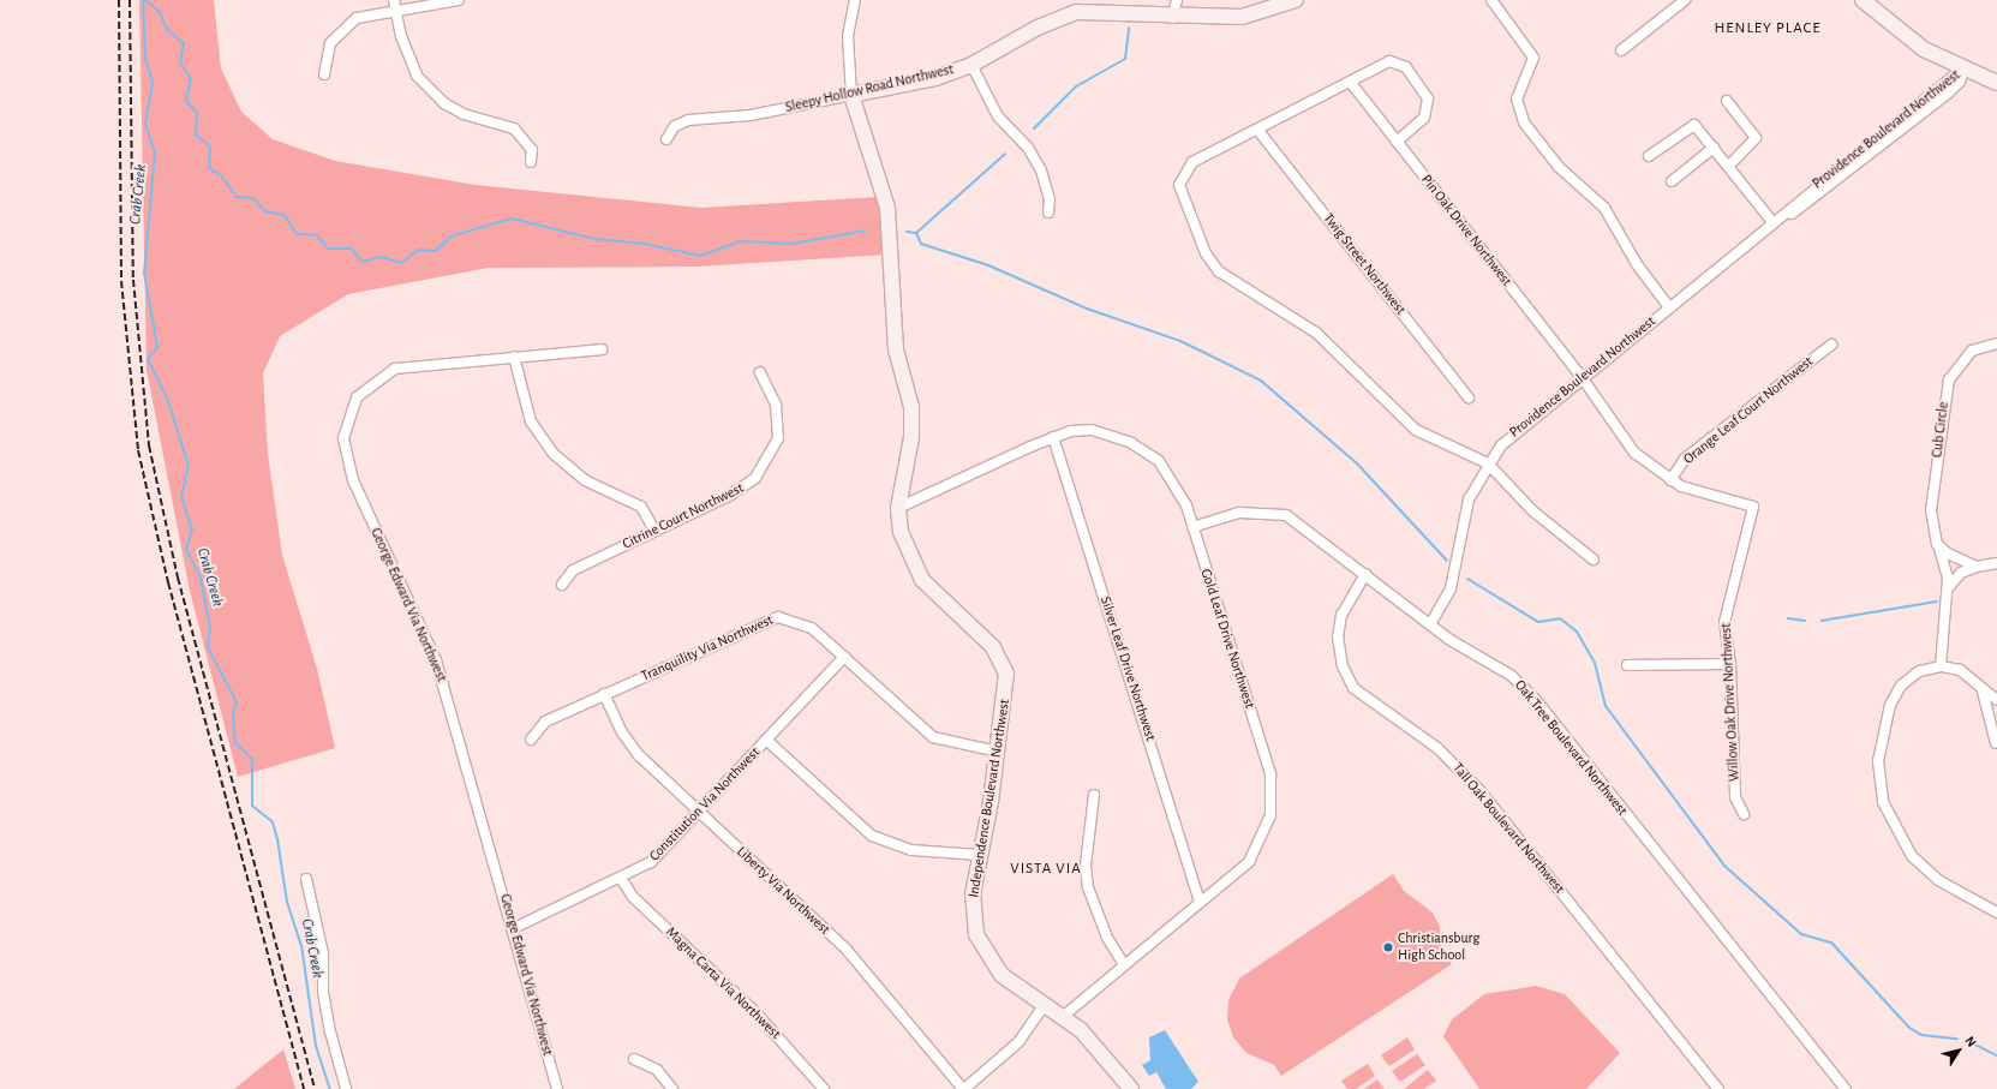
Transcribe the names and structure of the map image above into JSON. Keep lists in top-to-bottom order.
{
  "streets": {
    "street": [
      "Sleepy Hollow Road Northwest",
      "Providence Boulevard Northwest",
      "Pin Oak Drive Northwest",
      "Twig Street Northwest",
      "Orange Leaf Court Northwest",
      "Cub Circle",
      "Citrine Court Northwest",
      "George Edward Via Northwest",
      "Gold Leaf Drive Northwest",
      "Tranquility Via Northwest",
      "Silver Leaf Drive Northwest",
      "Willow Oak Drive Northwest",
      "Oak Tree Boulevard Northwest",
      "Independence Boulevard Northwest",
      "Constitution Via Northwest",
      "Tall Oak Boulevard Northwest",
      "Liberty Via Northwest",
      "Magna Carta Via Northwest"
    ]
  },
  "crossings": [
    ["Sleepy Hollow Road Northwest", "Independence Boulevard Northwest"],
    ["Providence Boulevard Northwest", "Pin Oak Drive Northwest"],
    ["Providence Boulevard Northwest", "Oak Tree Boulevard Northwest"],
    ["Pin Oak Drive Northwest", "Orange Leaf Court Northwest"],
    ["Pin Oak Drive Northwest", "Willow Oak Drive Northwest"],
    ["George Edward Via Northwest", "Constitution Via Northwest"],
    ["Gold Leaf Drive Northwest", "Silver Leaf Drive Northwest"],
    ["Gold Leaf Drive Northwest", "Oak Tree Boulevard Northwest"],
    ["Gold Leaf Drive Northwest", "Independence Boulevard Northwest"],
    ["Tranquility Via Northwest", "Independence Boulevard Northwest"],
    ["Tranquility Via Northwest", "Constitution Via Northwest"],
    ["Tranquility Via Northwest", "Liberty Via Northwest"],
    ["Oak Tree Boulevard Northwest", "Tall Oak Boulevard Northwest"],
    ["Constitution Via Northwest", "Liberty Via Northwest"],
    ["Constitution Via Northwest", "Magna Carta Via Northwest"]
  ],
  "districts": ["HENLEY PLACE", "VISTA VIA"],
  "water": ["Crab Creek"],
  "places": ["Christiansburg High School"],
  "north": "top right"
}
